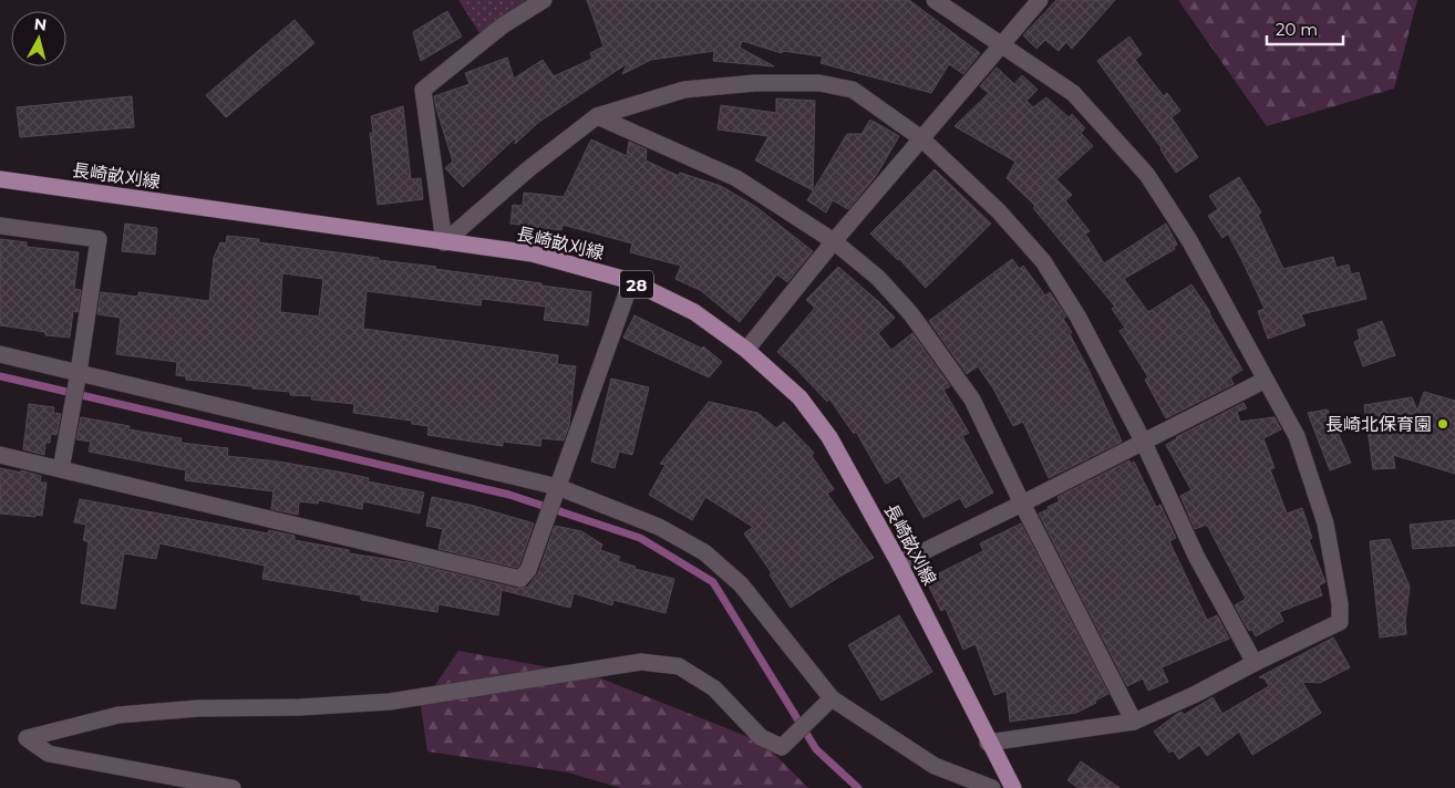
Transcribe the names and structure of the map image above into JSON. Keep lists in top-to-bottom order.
{
  "streets": {
    "main road": ["長崎畝刈線", "28"]
  },
  "places": ["長崎北保育園"],
  "scale_bar": "20 m",
  "north": "top"
}
